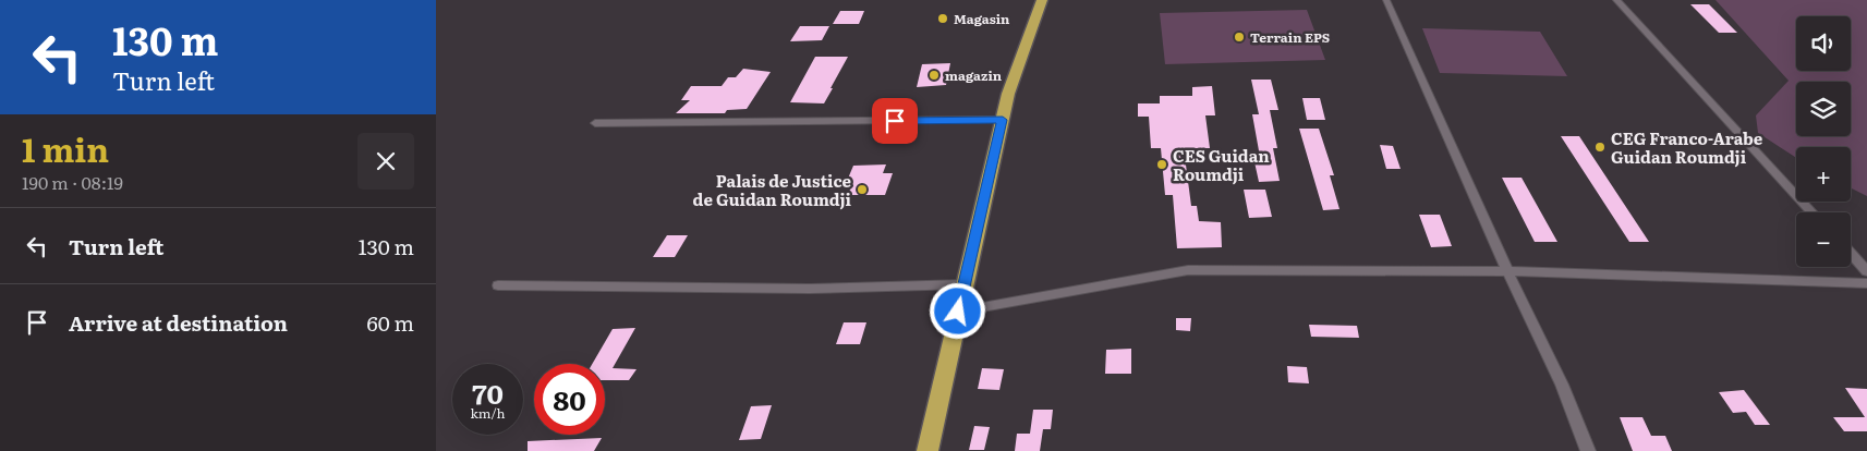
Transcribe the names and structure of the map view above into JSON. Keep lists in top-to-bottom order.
{
  "places": [
    "Magasin",
    "Terrain EPS",
    "magazin",
    "CEG Franco-Arabe Guidan Roumdji",
    "CES Guidan Roumdji",
    "Palais de Justice de Guidan Roumdji"
  ],
  "page": {
    "turn": ["130 m", "Turn left"],
    "map_buttons": ["+", "−"],
    "heading": ["1 min", "190 m · 08:19"],
    "list": [
      {
        "name": "Turn left",
        "value": "130 m"
      },
      {
        "name": "Arrive at destination",
        "value": "60 m"
      }
    ],
    "speed": "70 km/h",
    "limit": "80"
  }
}
